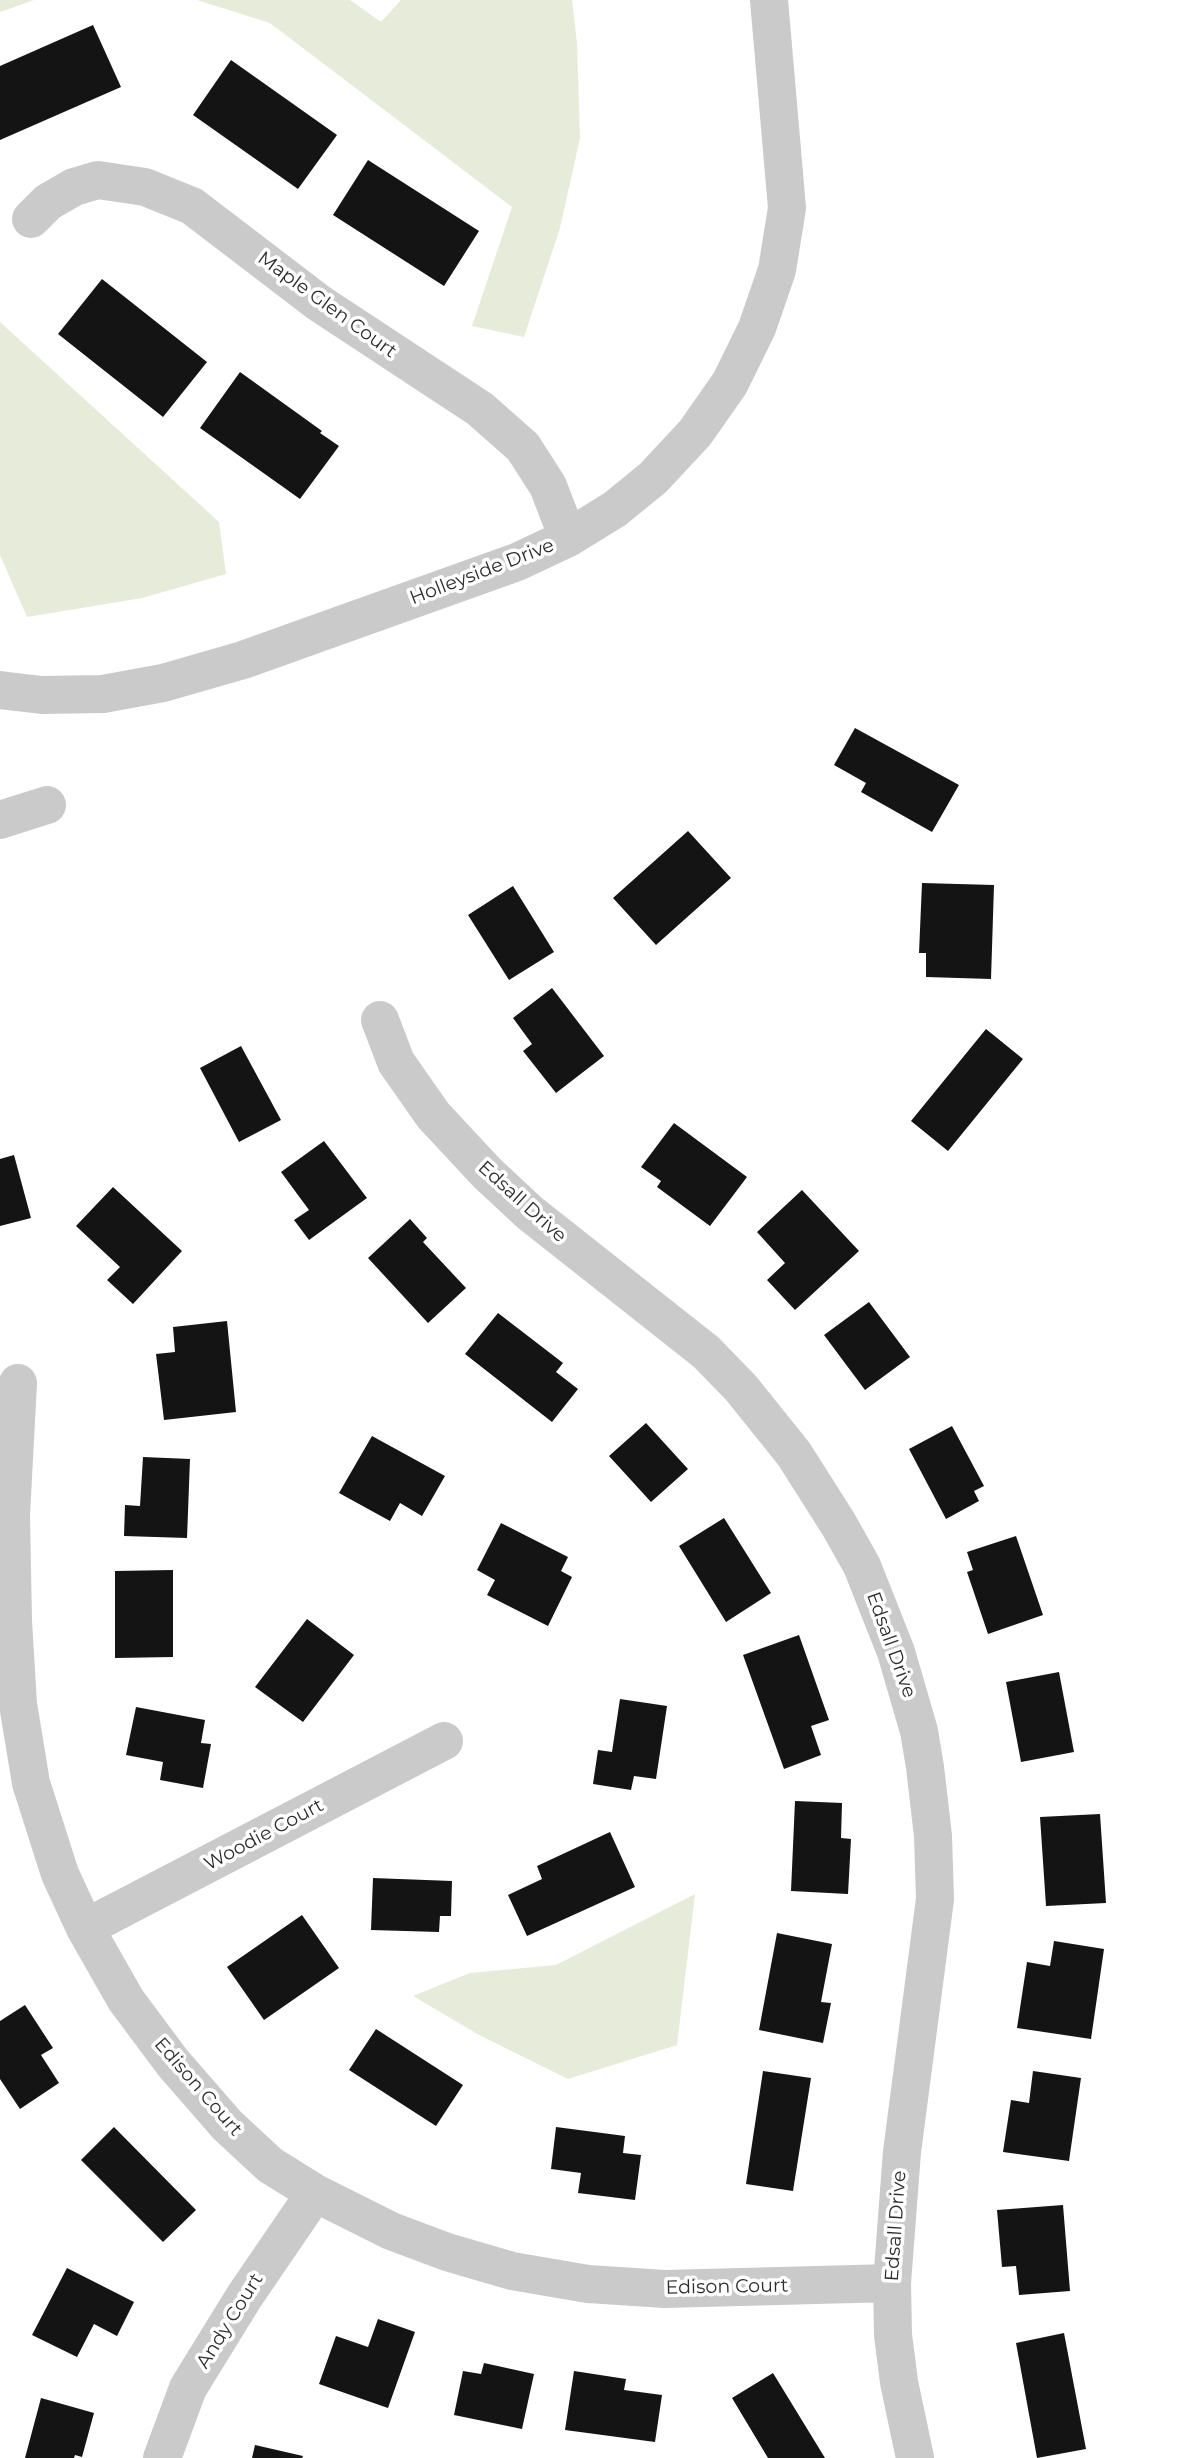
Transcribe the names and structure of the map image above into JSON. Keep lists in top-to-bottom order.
{
  "streets": {
    "street": [
      "Maple Glen Court",
      "Holleyside Drive",
      "Edsall Drive",
      "Woodie Court",
      "Edison Court",
      "Andy Court"
    ]
  },
  "crossings": [
    ["Maple Glen Court", "Holleyside Drive"],
    ["Edsall Drive", "Edison Court"],
    ["Woodie Court", "Edison Court"],
    ["Edison Court", "Andy Court"]
  ]
}
